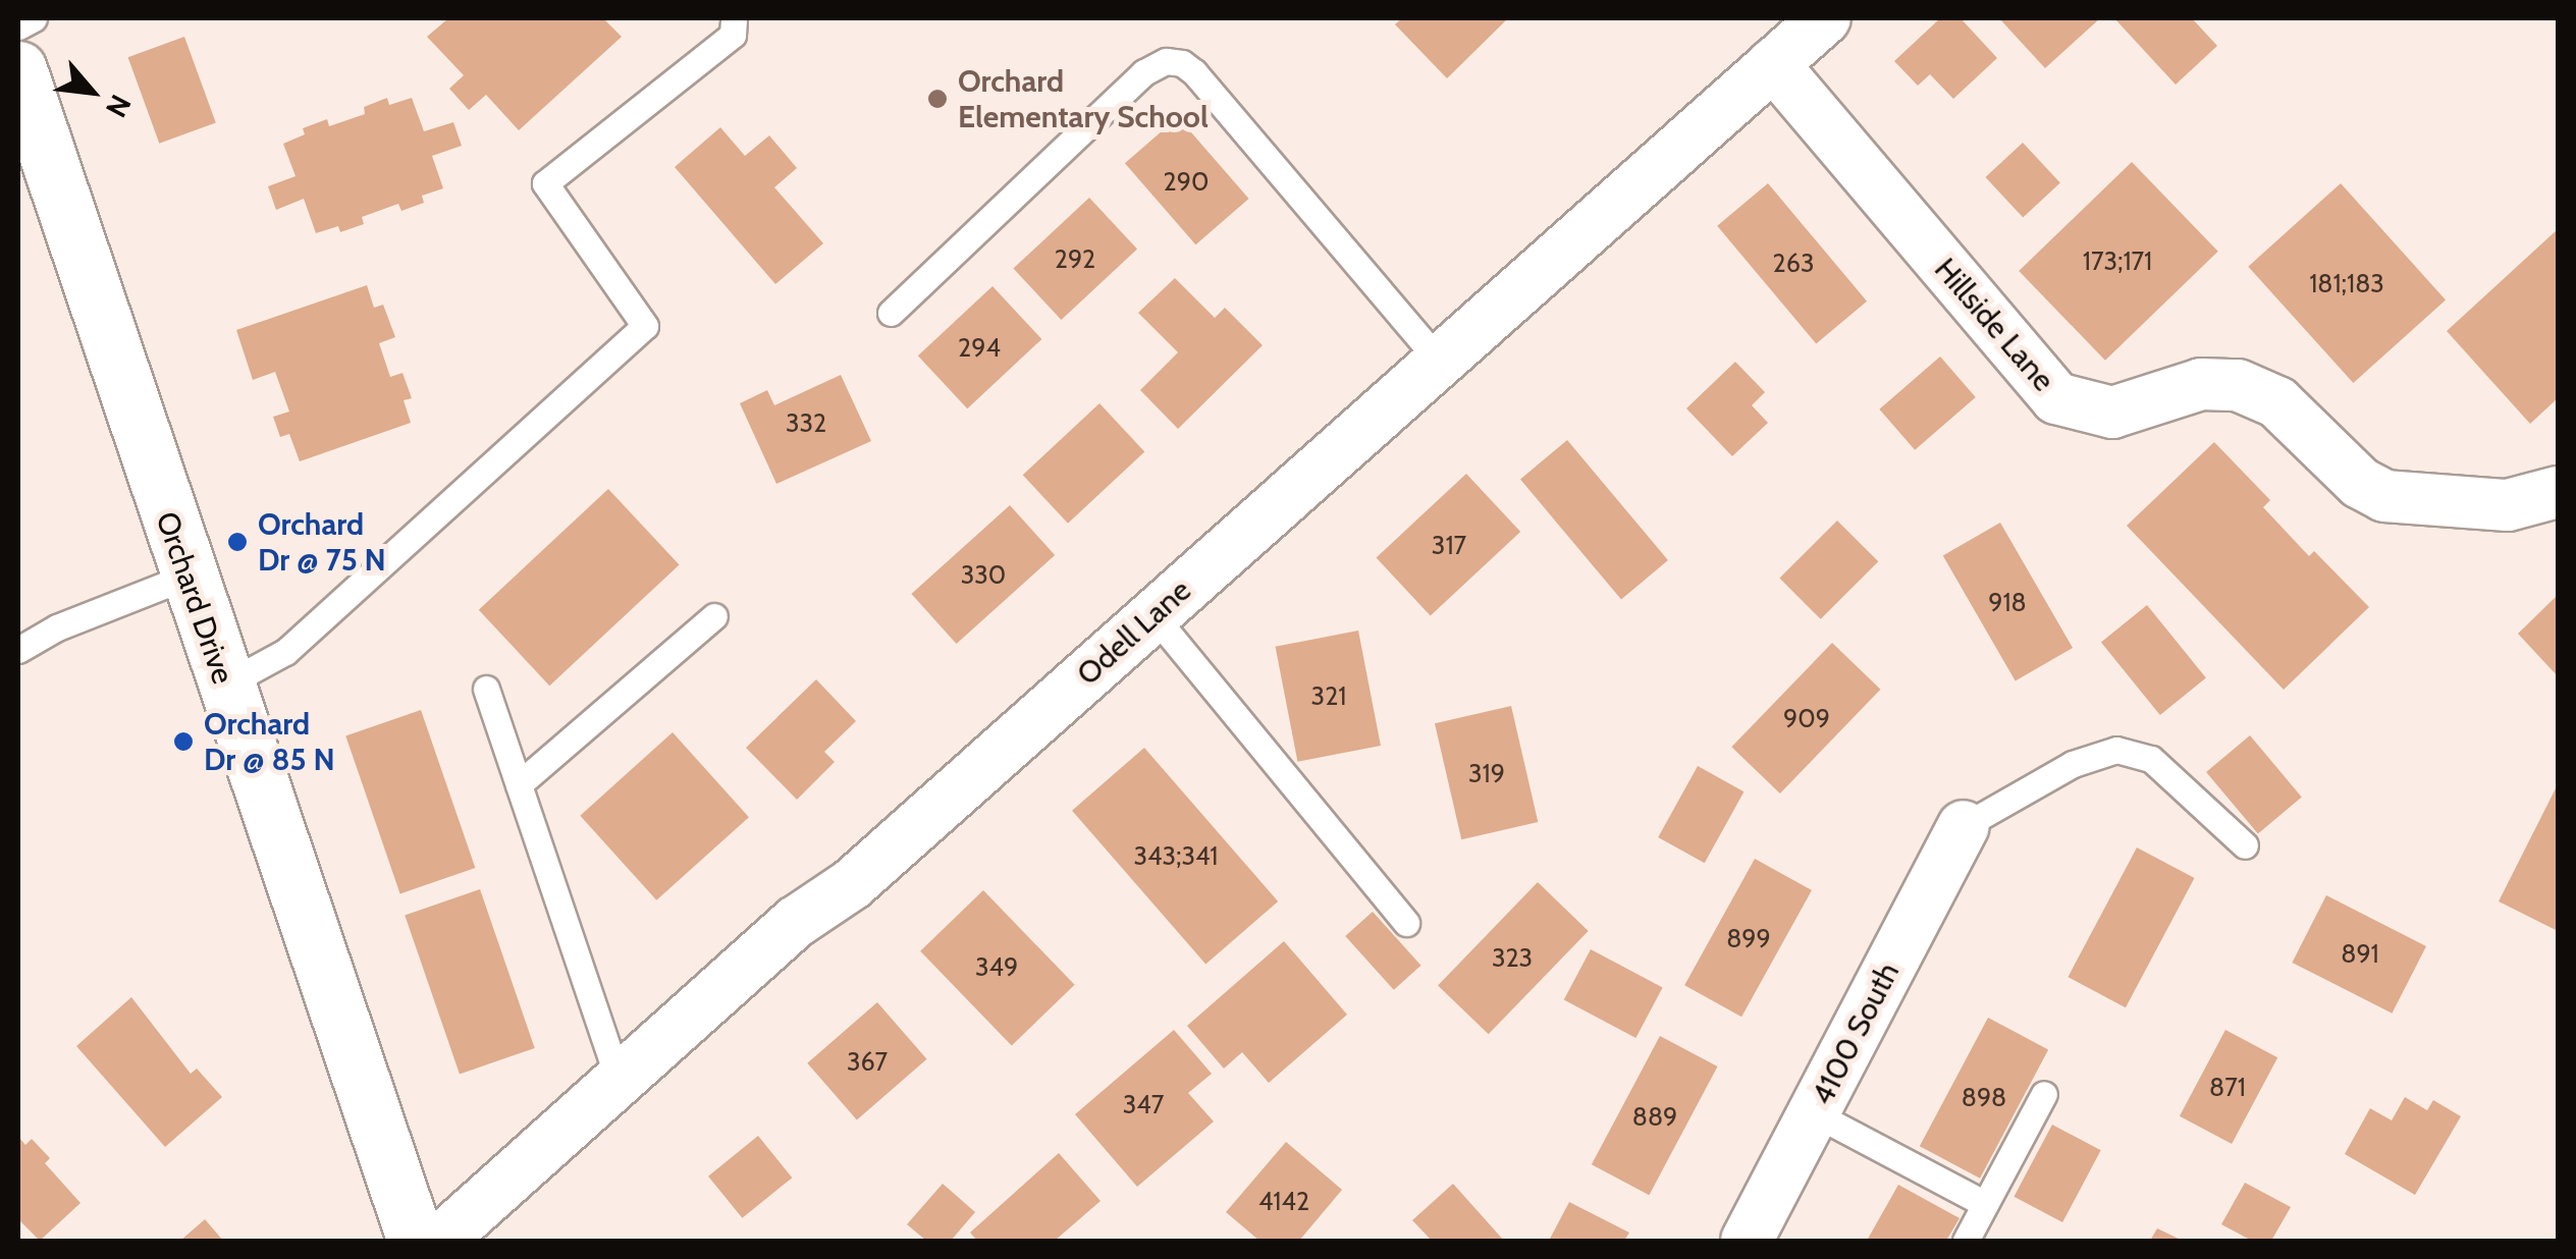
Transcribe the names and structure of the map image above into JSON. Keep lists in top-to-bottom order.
{
  "streets": {
    "main road": ["Orchard Drive"],
    "street": ["Hillside Lane", "Odell Lane", "4100 South"]
  },
  "crossings": [
    ["Hillside Lane", "Odell Lane"]
  ],
  "places": ["Orchard Elementary School", "Orchard Dr @ 75 N", "Orchard Dr @ 85 N"],
  "house_numbers": [
    "290",
    "292",
    "173;171",
    "263",
    "181;183",
    "294",
    "332",
    "317",
    "330",
    "918",
    "321",
    "909",
    "319",
    "343;341",
    "899",
    "891",
    "323",
    "349",
    "367",
    "871",
    "898",
    "347",
    "889",
    "4142"
  ],
  "north": "bottom right"
}
